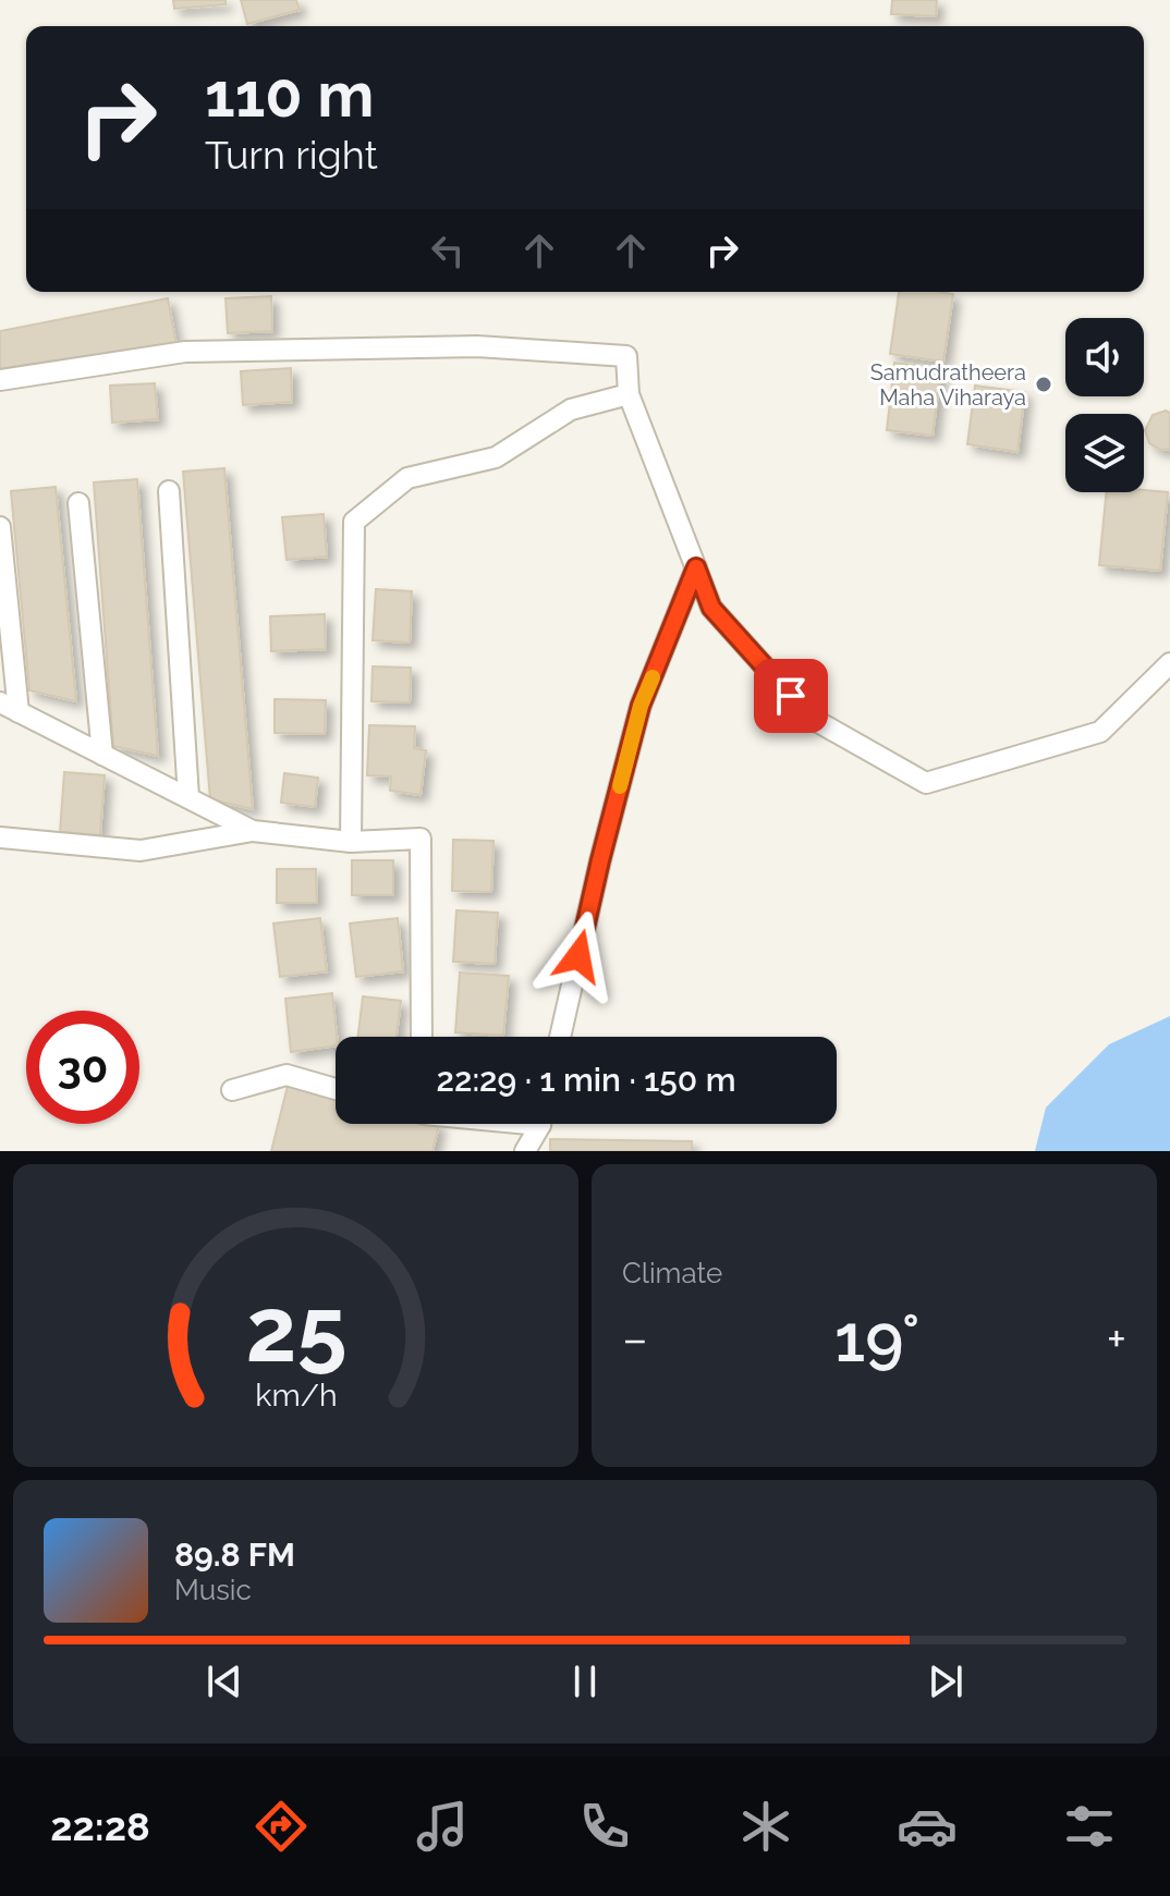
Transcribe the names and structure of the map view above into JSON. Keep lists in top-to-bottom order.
{
  "places": ["Samudratheera Maha Viharaya"],
  "page": {
    "turn": ["110 m", "Turn right"],
    "limit": "30",
    "trip": "22:29 · 1 min · 150 m",
    "tile": "Climate",
    "heat": ["−", "19°", "+"],
    "song": ["89.8 FM", "Music"],
    "tabs": "22:28",
    "gauge": ["25", "km/h"]
  }
}
